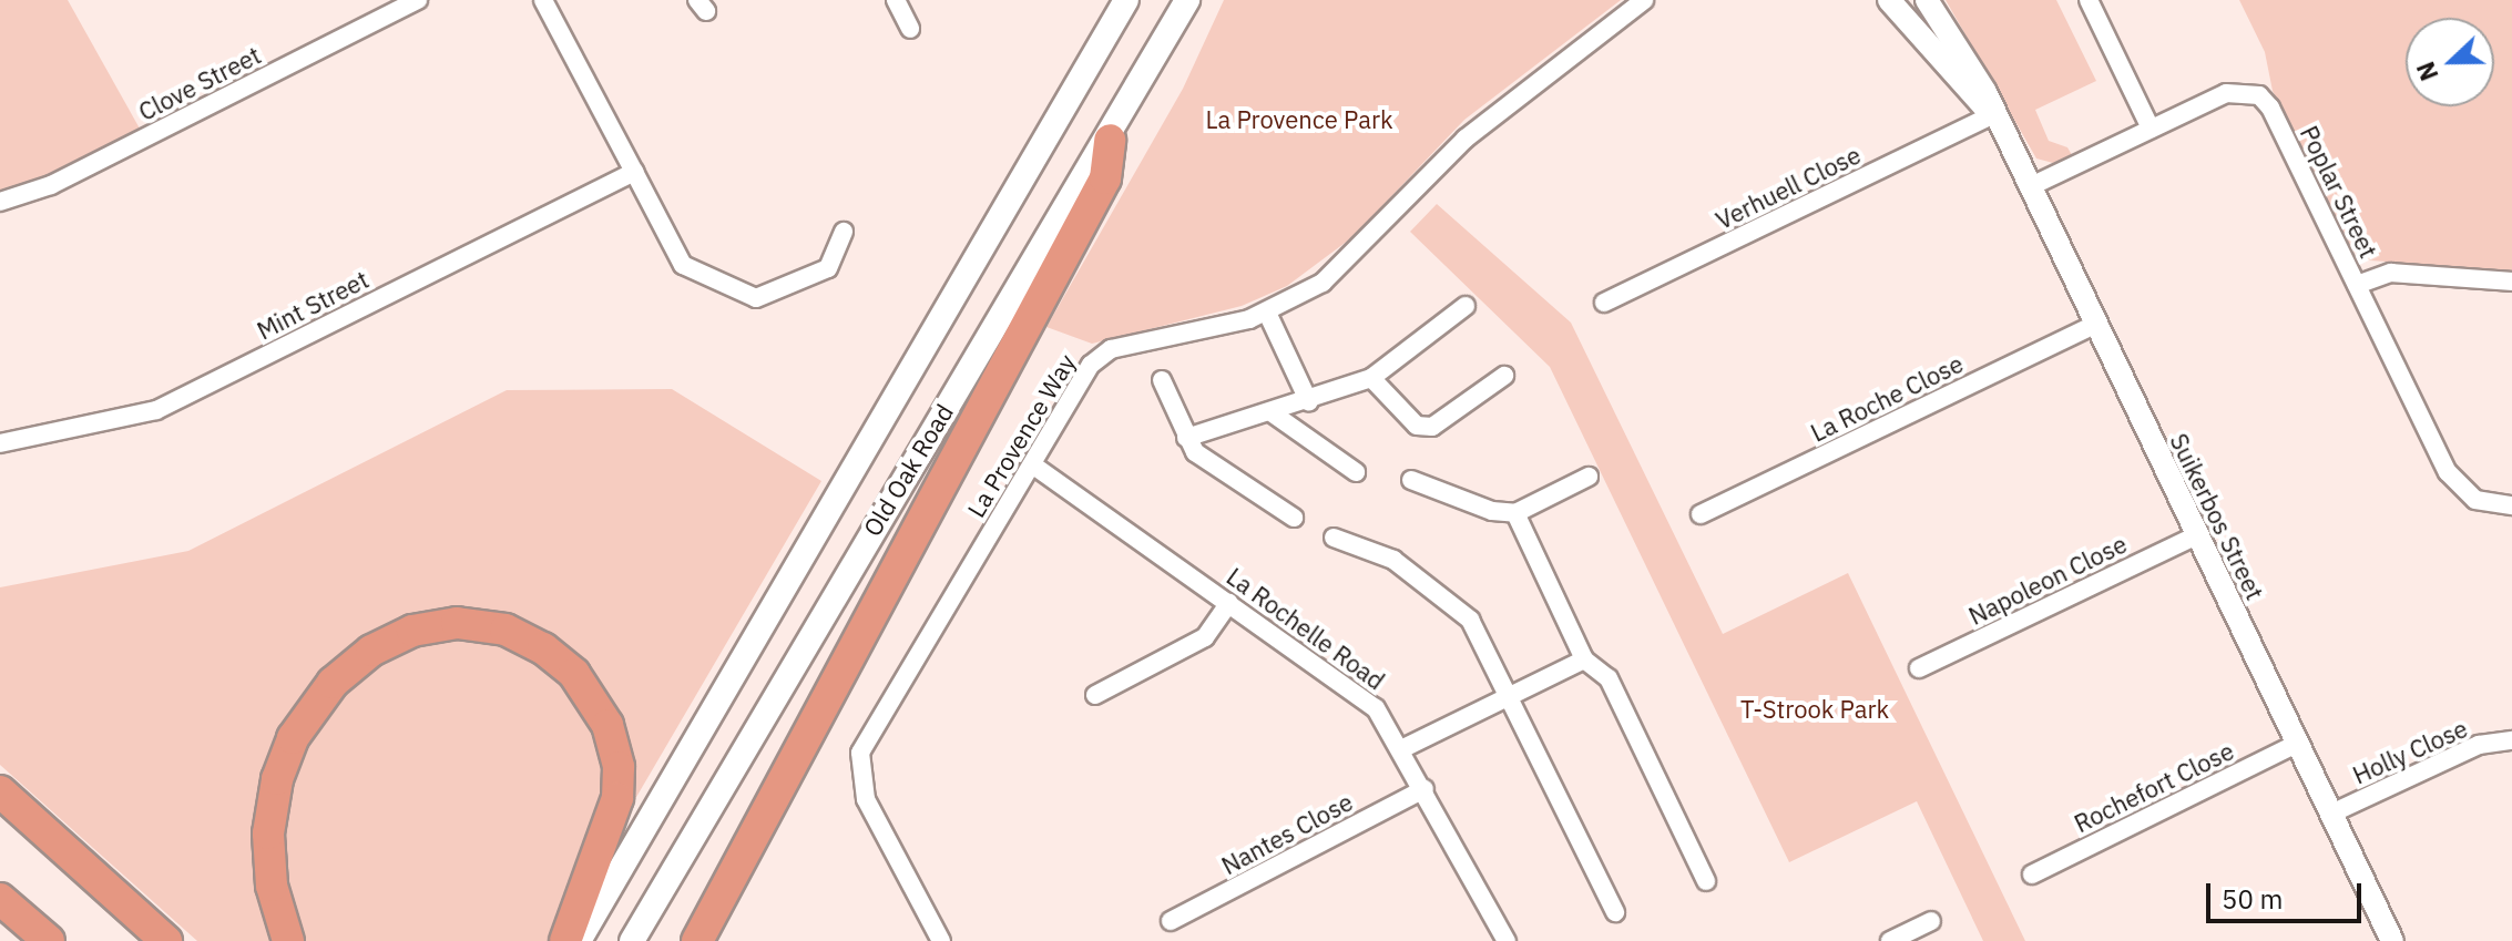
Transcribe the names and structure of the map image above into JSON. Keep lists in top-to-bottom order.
{
  "streets": {
    "main road": ["Old Oak Road"],
    "street": [
      "Clove Street",
      "Verhuell Close",
      "Poplar Street",
      "Mint Street",
      "La Roche Close",
      "La Provence Way",
      "Suikerbos Street",
      "Napoleon Close",
      "La Rochelle Road",
      "Holly Close",
      "Rochefort Close",
      "Nantes Close"
    ]
  },
  "crossings": [
    ["Verhuell Close", "Suikerbos Street"],
    ["Poplar Street", "Suikerbos Street"],
    ["La Roche Close", "Suikerbos Street"],
    ["La Provence Way", "La Rochelle Road"],
    ["Suikerbos Street", "Napoleon Close"],
    ["Suikerbos Street", "Holly Close"],
    ["Suikerbos Street", "Rochefort Close"],
    ["La Rochelle Road", "Nantes Close"]
  ],
  "parks": ["La Provence Park", "T-Strook Park"],
  "scale_bar": "50 m",
  "north": "left"
}
